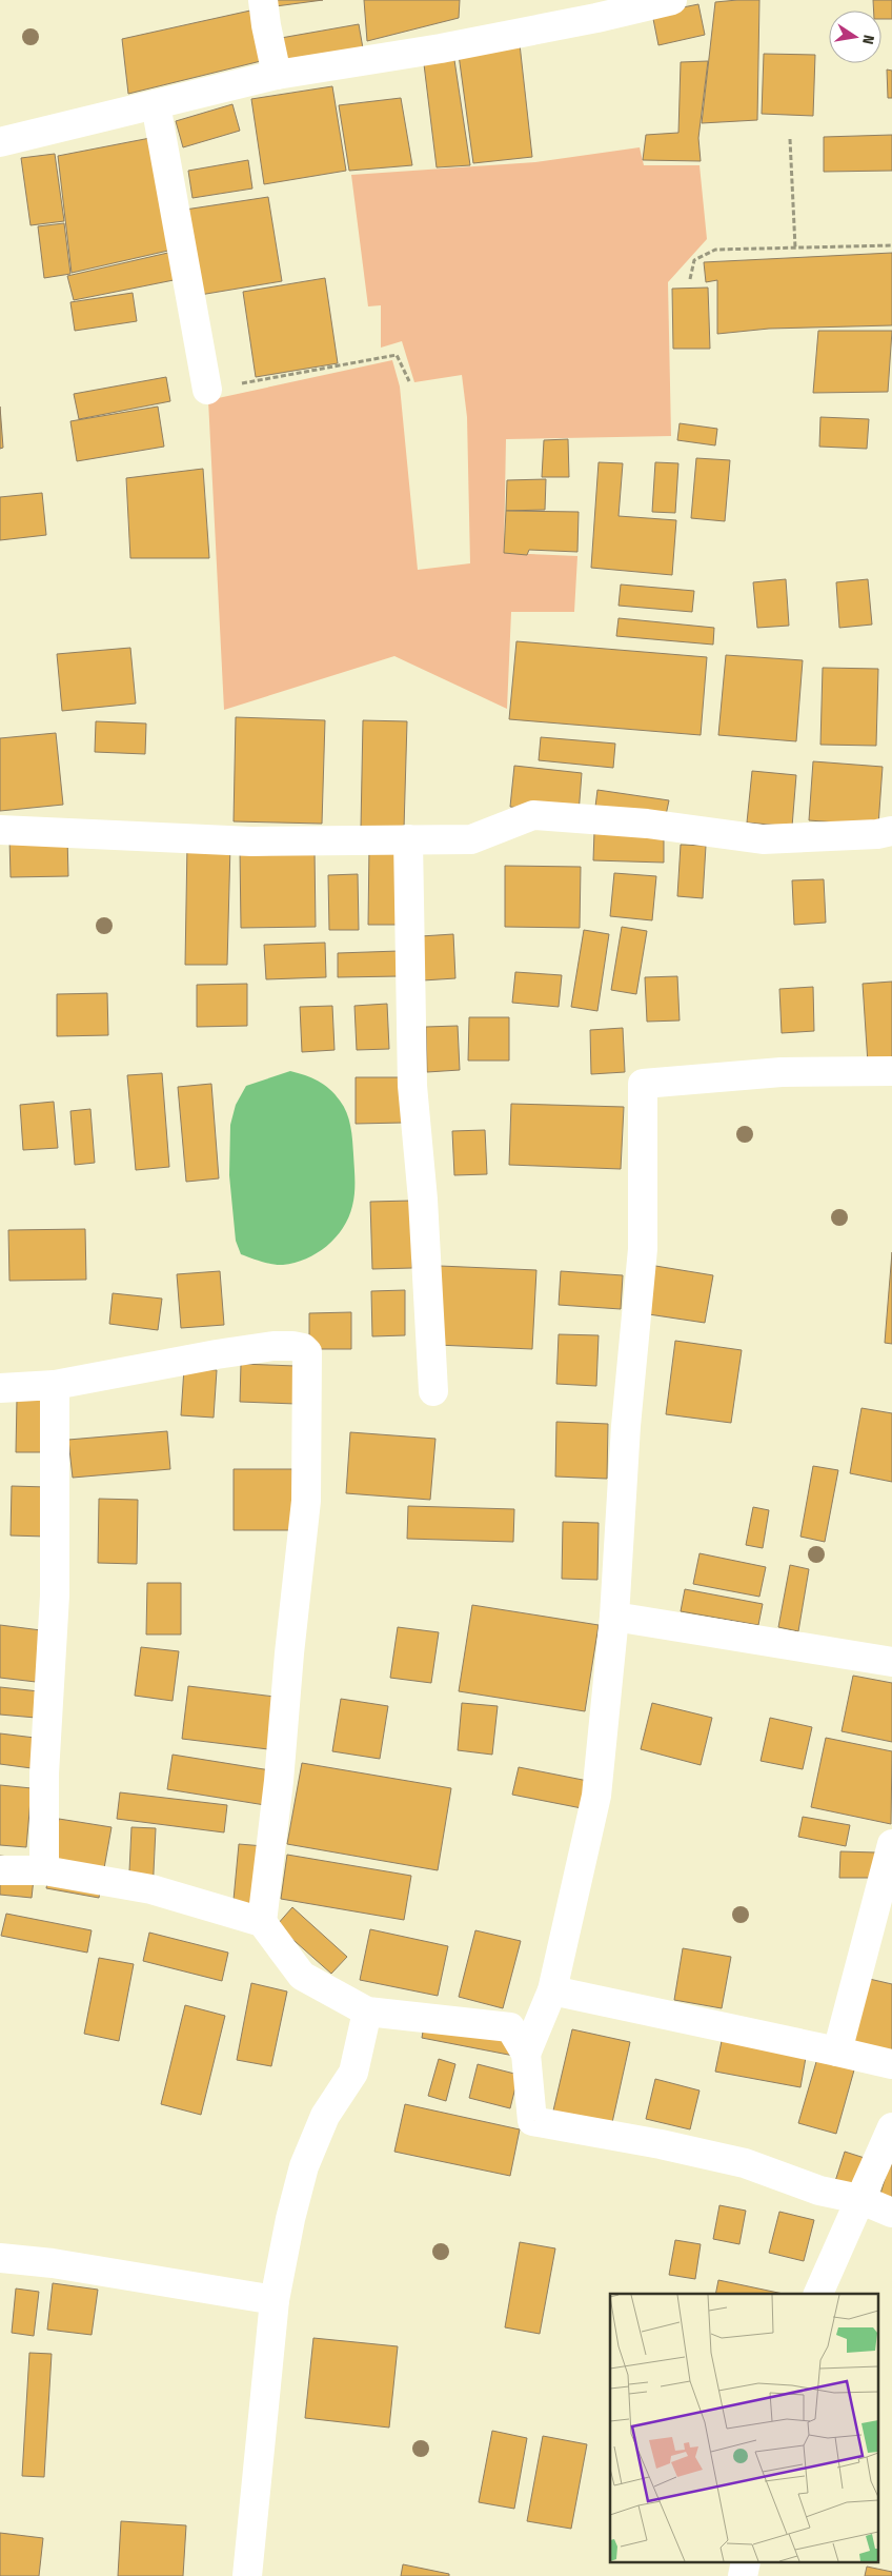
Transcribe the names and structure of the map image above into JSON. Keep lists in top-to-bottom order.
{
  "north": "right"
}
